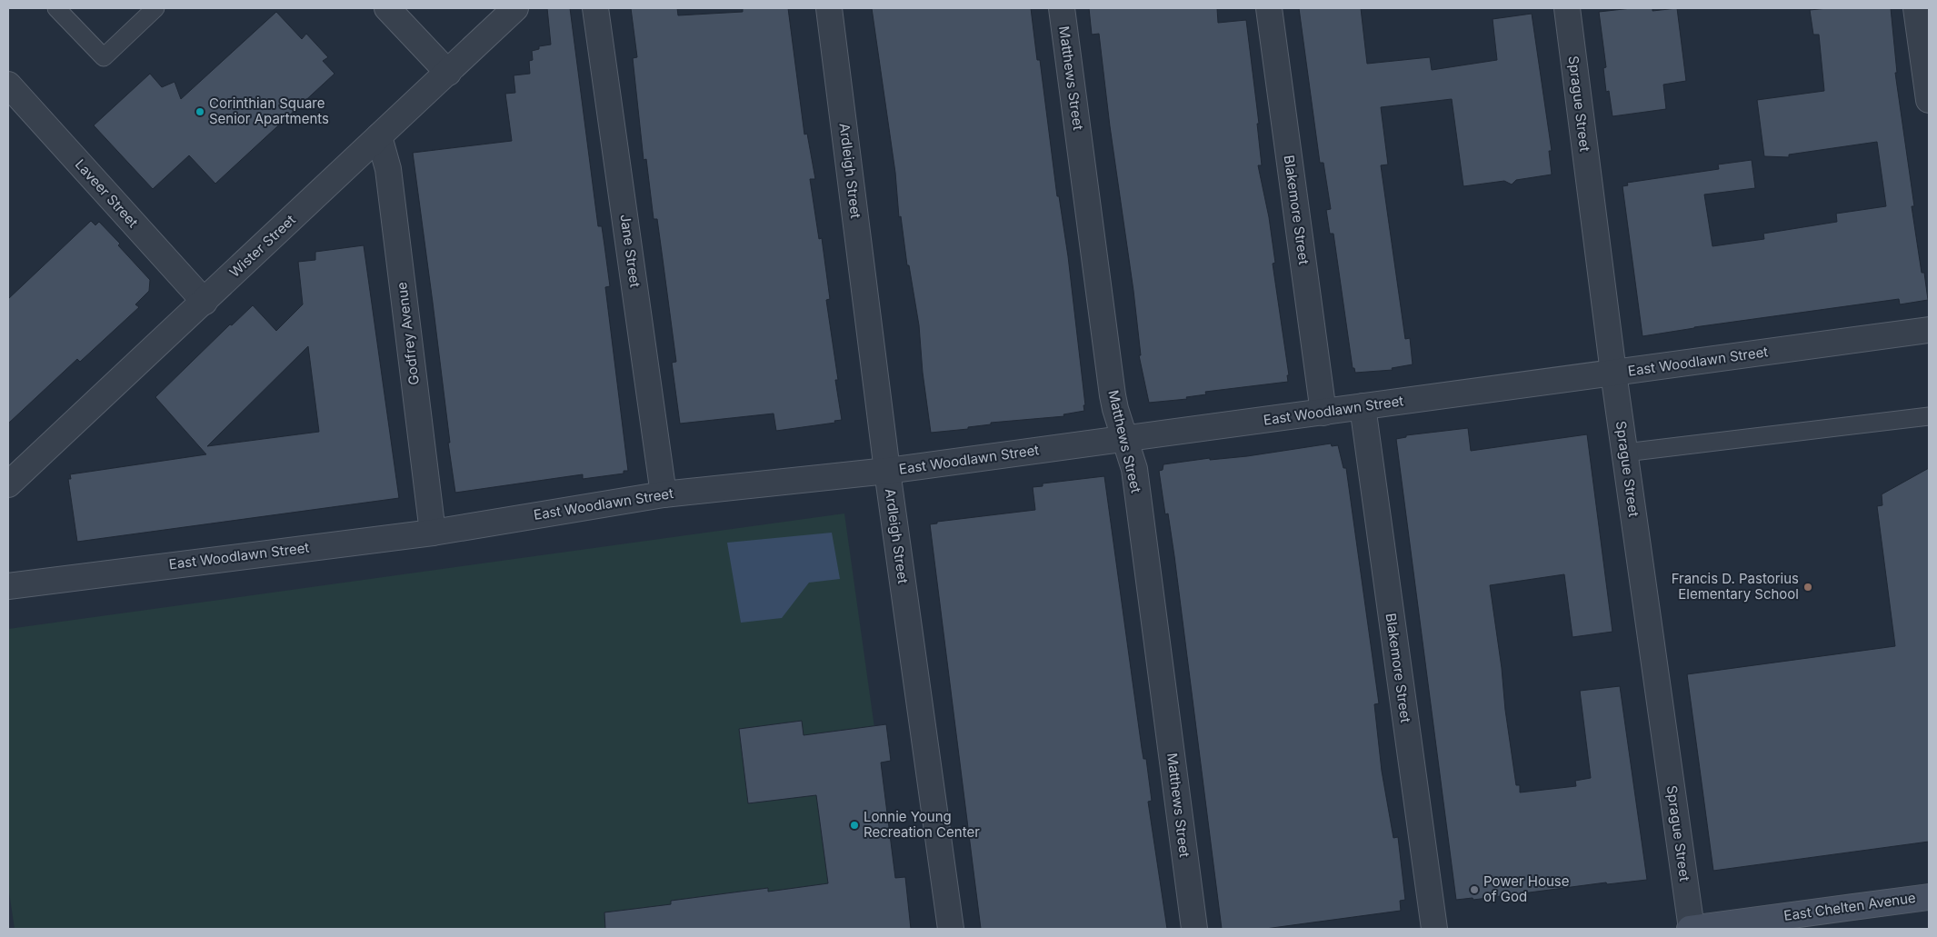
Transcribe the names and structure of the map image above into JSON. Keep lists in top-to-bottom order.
{
  "streets": {
    "street": [
      "Matthews Street",
      "Sprague Street",
      "Ardleigh Street",
      "Laveer Street",
      "Blakemore Street",
      "Wister Street",
      "Jane Street",
      "Godfrey Avenue",
      "East Woodlawn Street",
      "East Chelten Avenue"
    ]
  },
  "crossings": [
    ["Matthews Street", "East Woodlawn Street"],
    ["Sprague Street", "East Woodlawn Street"],
    ["Sprague Street", "East Chelten Avenue"],
    ["Ardleigh Street", "East Woodlawn Street"],
    ["Laveer Street", "Wister Street"],
    ["Blakemore Street", "East Woodlawn Street"],
    ["Wister Street", "Godfrey Avenue"],
    ["Jane Street", "East Woodlawn Street"],
    ["Godfrey Avenue", "East Woodlawn Street"]
  ],
  "places": [
    "Corinthian Square Senior Apartments",
    "Francis D. Pastorius Elementary School",
    "Lonnie Young Recreation Center",
    "Power House of God"
  ]
}
